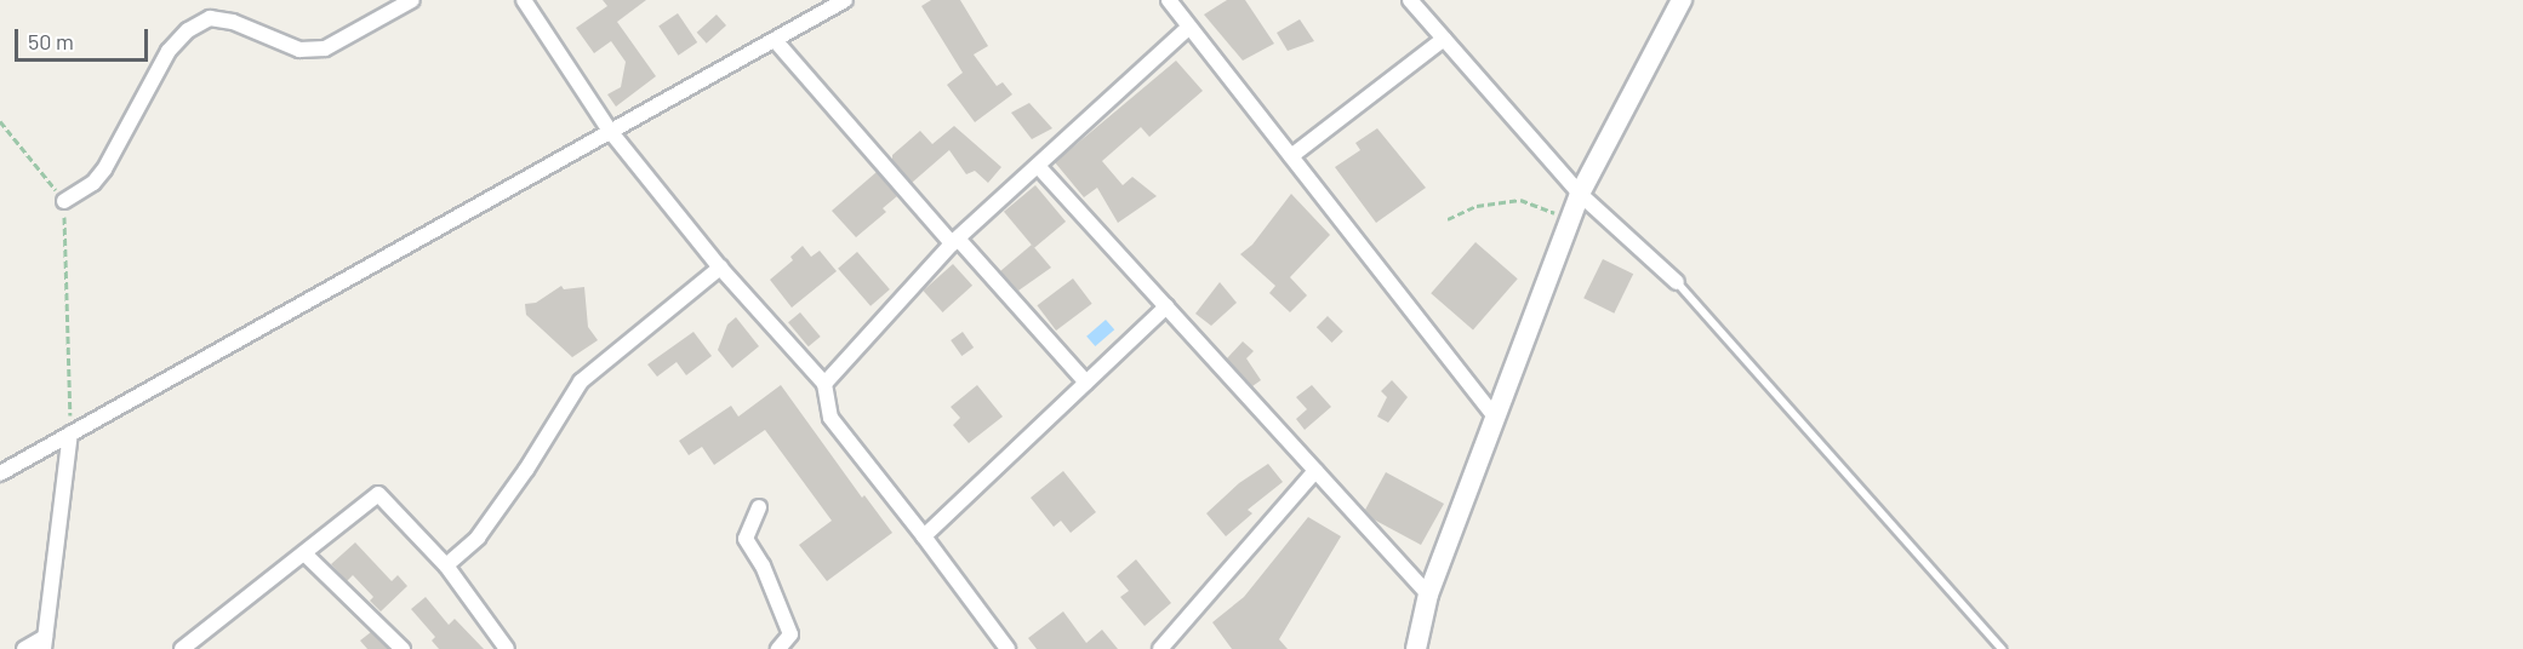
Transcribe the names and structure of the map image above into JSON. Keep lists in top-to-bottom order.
{
  "scale_bar": "50 m"
}
